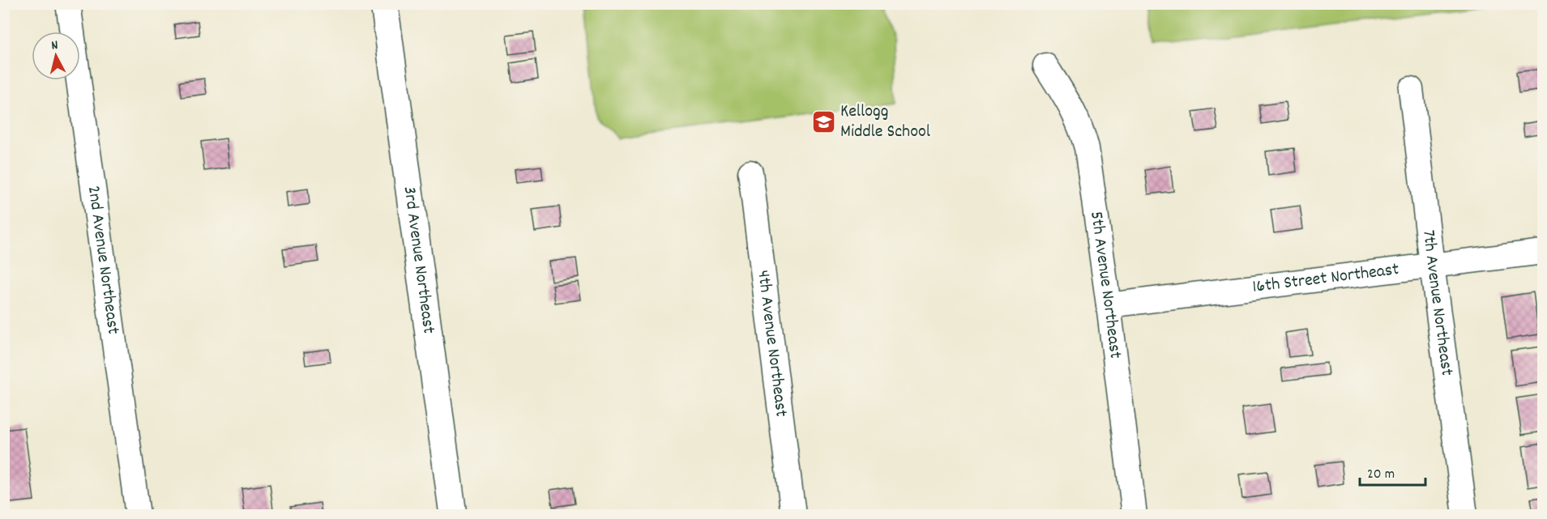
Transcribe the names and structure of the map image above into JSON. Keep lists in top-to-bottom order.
{
  "streets": {
    "street": [
      "2nd Avenue Northeast",
      "3rd Avenue Northeast",
      "16th Street Northeast",
      "5th Avenue Northeast",
      "7th Avenue Northeast",
      "4th Avenue Northeast"
    ]
  },
  "crossings": [
    ["16th Street Northeast", "5th Avenue Northeast"],
    ["16th Street Northeast", "7th Avenue Northeast"]
  ],
  "places": {
    "school or university": ["Kellogg Middle School"]
  },
  "scale_bar": "20 m",
  "north": "top"
}
